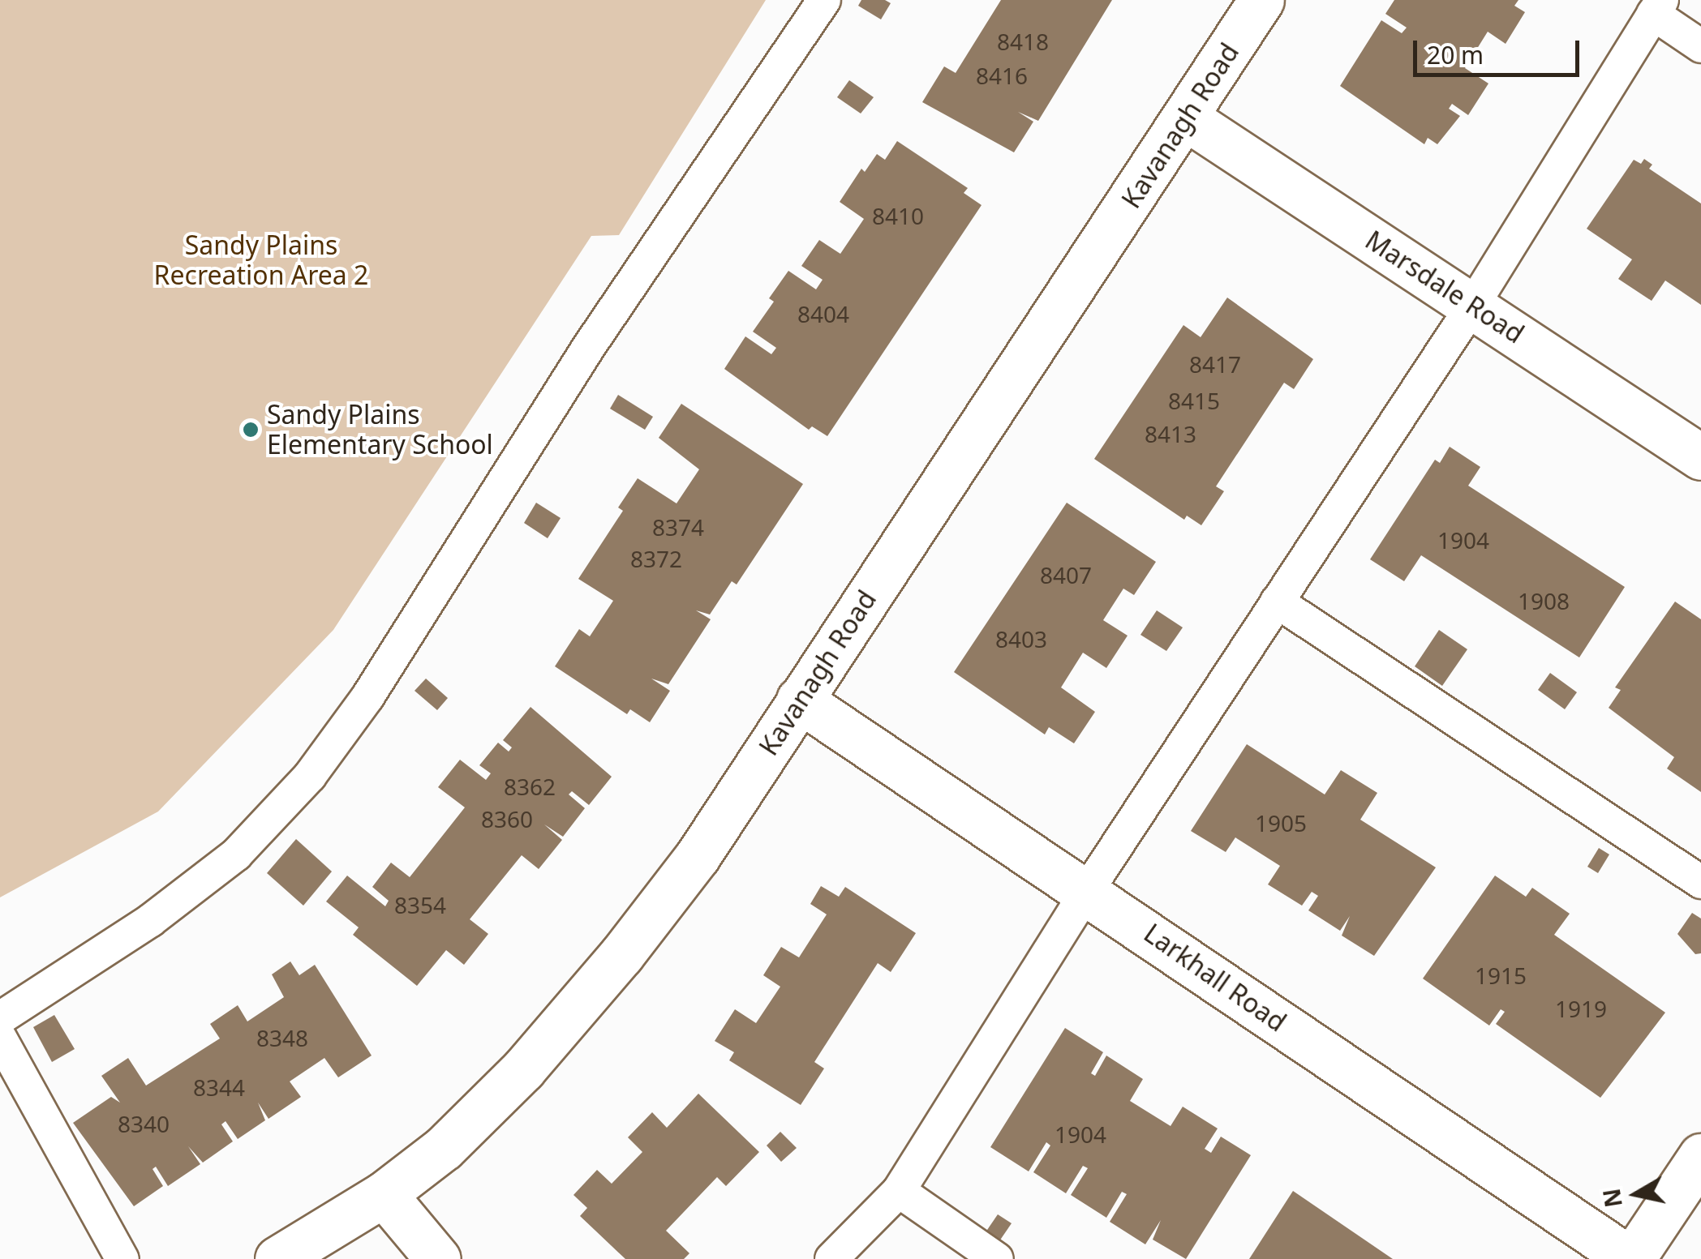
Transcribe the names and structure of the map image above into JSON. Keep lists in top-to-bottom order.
{
  "streets": {
    "street": ["Kavanagh Road", "Marsdale Road", "Larkhall Road"]
  },
  "crossings": [
    ["Kavanagh Road", "Marsdale Road"],
    ["Kavanagh Road", "Larkhall Road"]
  ],
  "parks": ["Sandy Plains Recreation Area 2"],
  "places": ["Sandy Plains Elementary School"],
  "house_numbers": [
    "8418",
    "8416",
    "8410",
    "8404",
    "8417",
    "8415",
    "8413",
    "8374",
    "1904",
    "8372",
    "8407",
    "1908",
    "8403",
    "8362",
    "8360",
    "1905",
    "8354",
    "1915",
    "1919",
    "8348",
    "8344",
    "8340",
    "1904"
  ],
  "scale_bar": "20 m",
  "north": "left"
}
